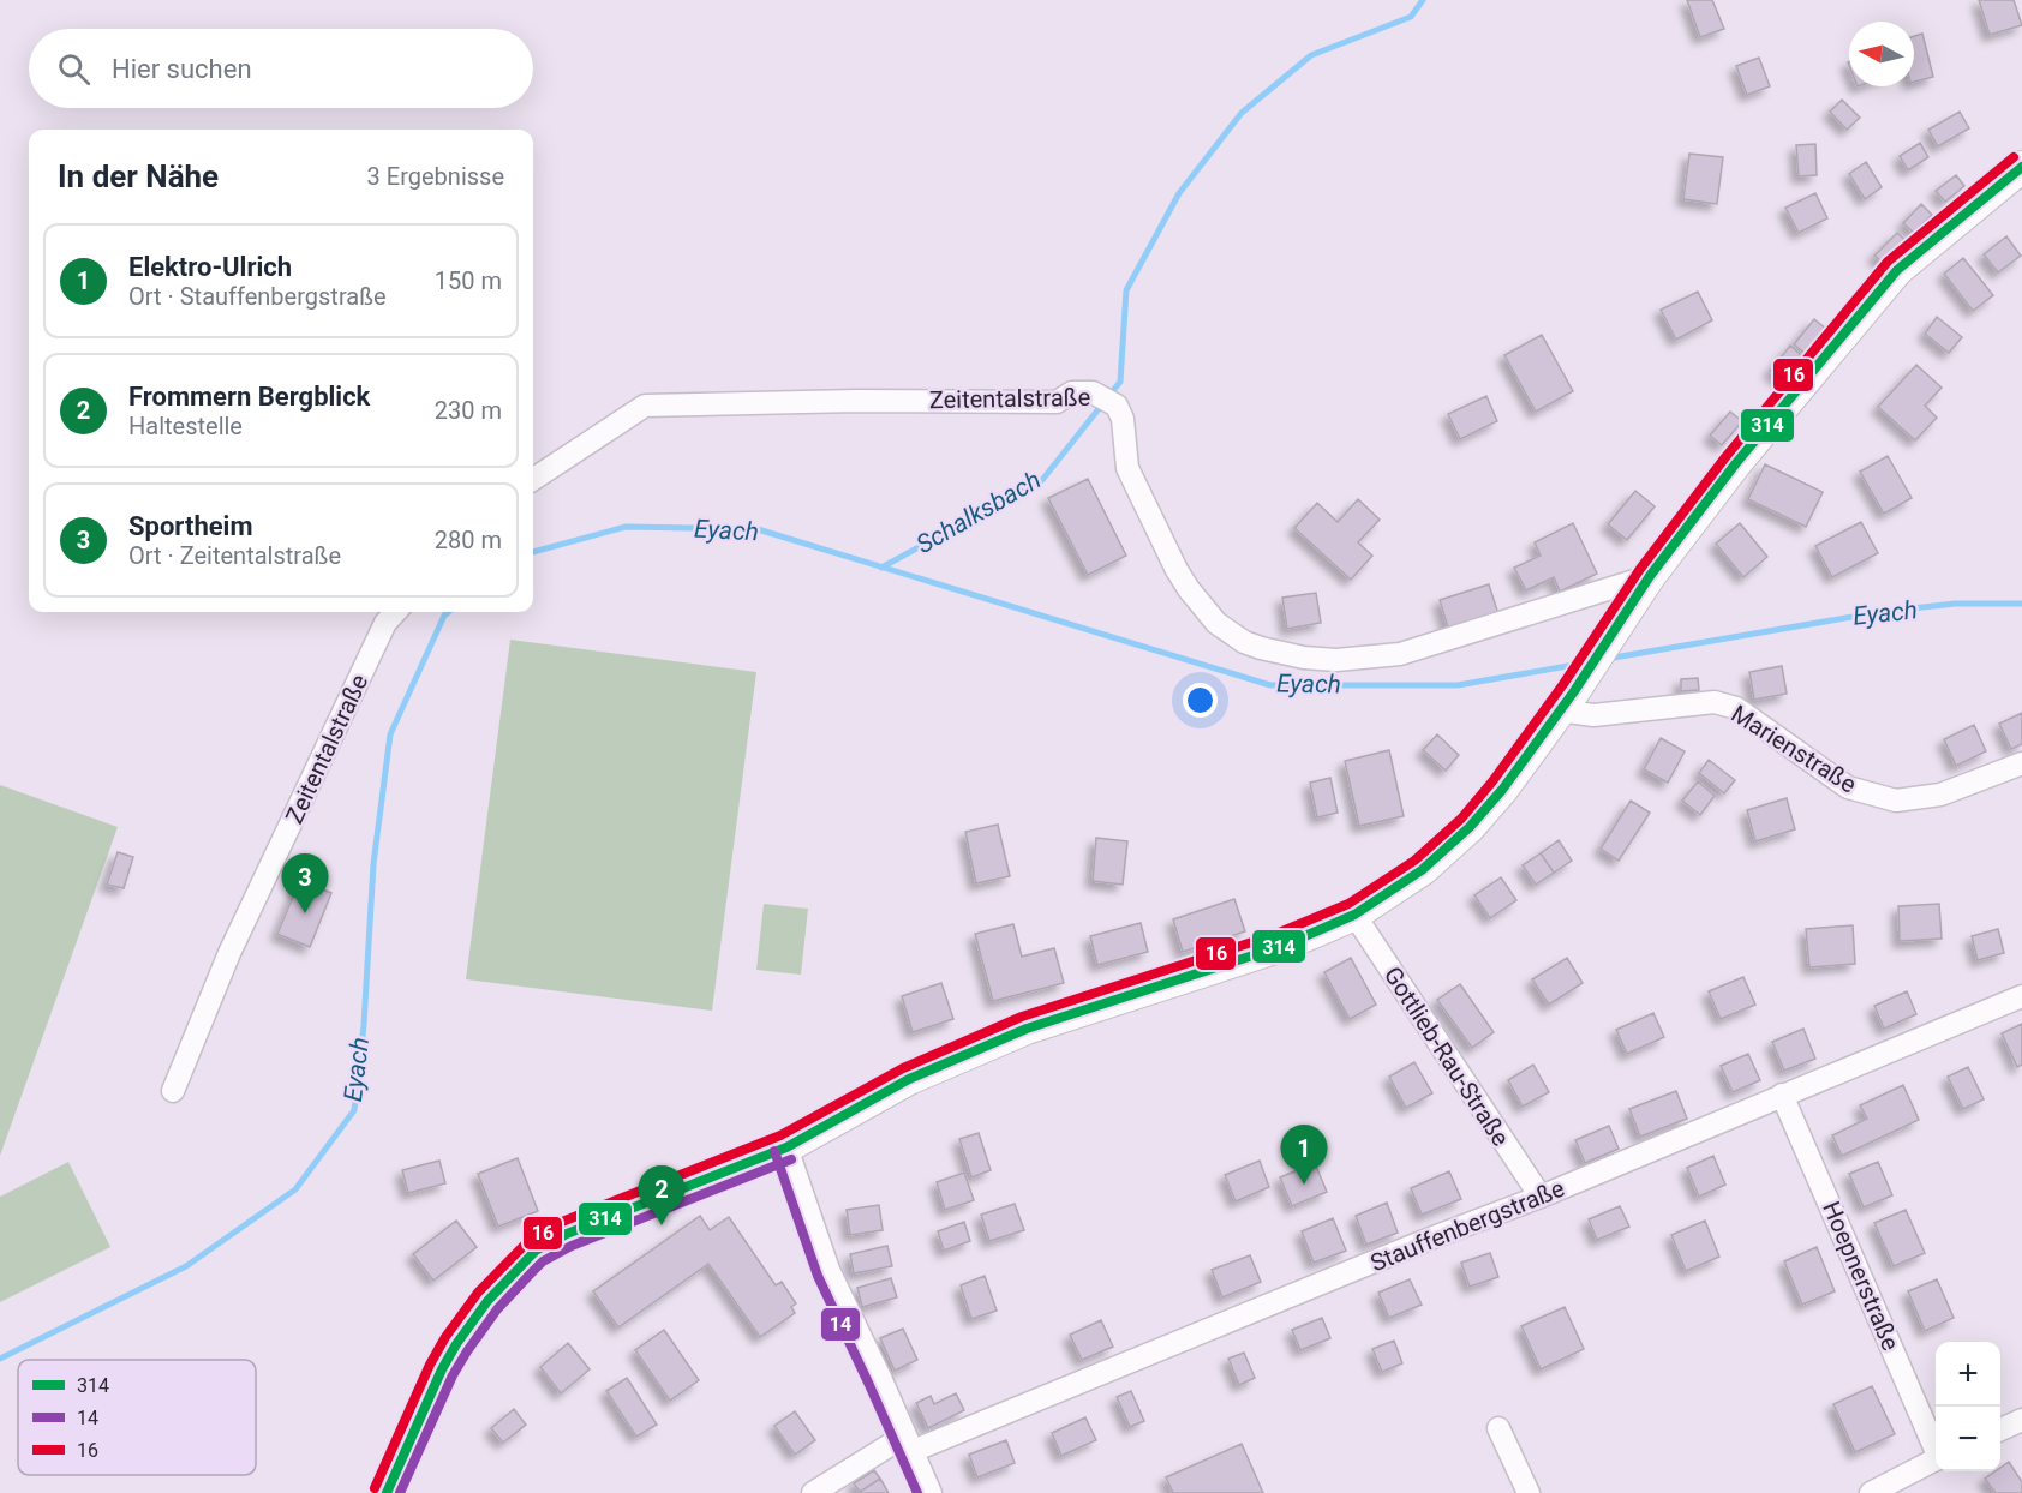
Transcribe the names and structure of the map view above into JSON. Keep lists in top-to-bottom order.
{
  "streets": {
    "street": [
      "Zeitentalstraße",
      "Marienstraße",
      "Gottlieb-Rau-Straße",
      "Stauffenbergstraße",
      "Hoepnerstraße"
    ]
  },
  "crossings": [
    ["Gottlieb-Rau-Straße", "Stauffenbergstraße"],
    ["Stauffenbergstraße", "Hoepnerstraße"]
  ],
  "water": ["Schalksbach", "Eyach"],
  "lines": ["transit line 16", "transit line 314", "transit line 14"],
  "legend": ["314", "14", "16"],
  "north": "left",
  "page": {
    "search": "Hier suchen",
    "heading": ["In der Nähe", "3 Ergebnisse"],
    "list": [
      {
        "mark": "1",
        "name": "Elektro-Ulrich",
        "note": "Ort · Stauffenbergstraße",
        "value": "150 m"
      },
      {
        "mark": "2",
        "name": "Frommern Bergblick",
        "note": "Haltestelle",
        "value": "230 m"
      },
      {
        "mark": "3",
        "name": "Sportheim",
        "note": "Ort · Zeitentalstraße",
        "value": "280 m"
      }
    ],
    "pins": ["3", "1", "2"],
    "map_buttons": ["+", "−"]
  }
}
